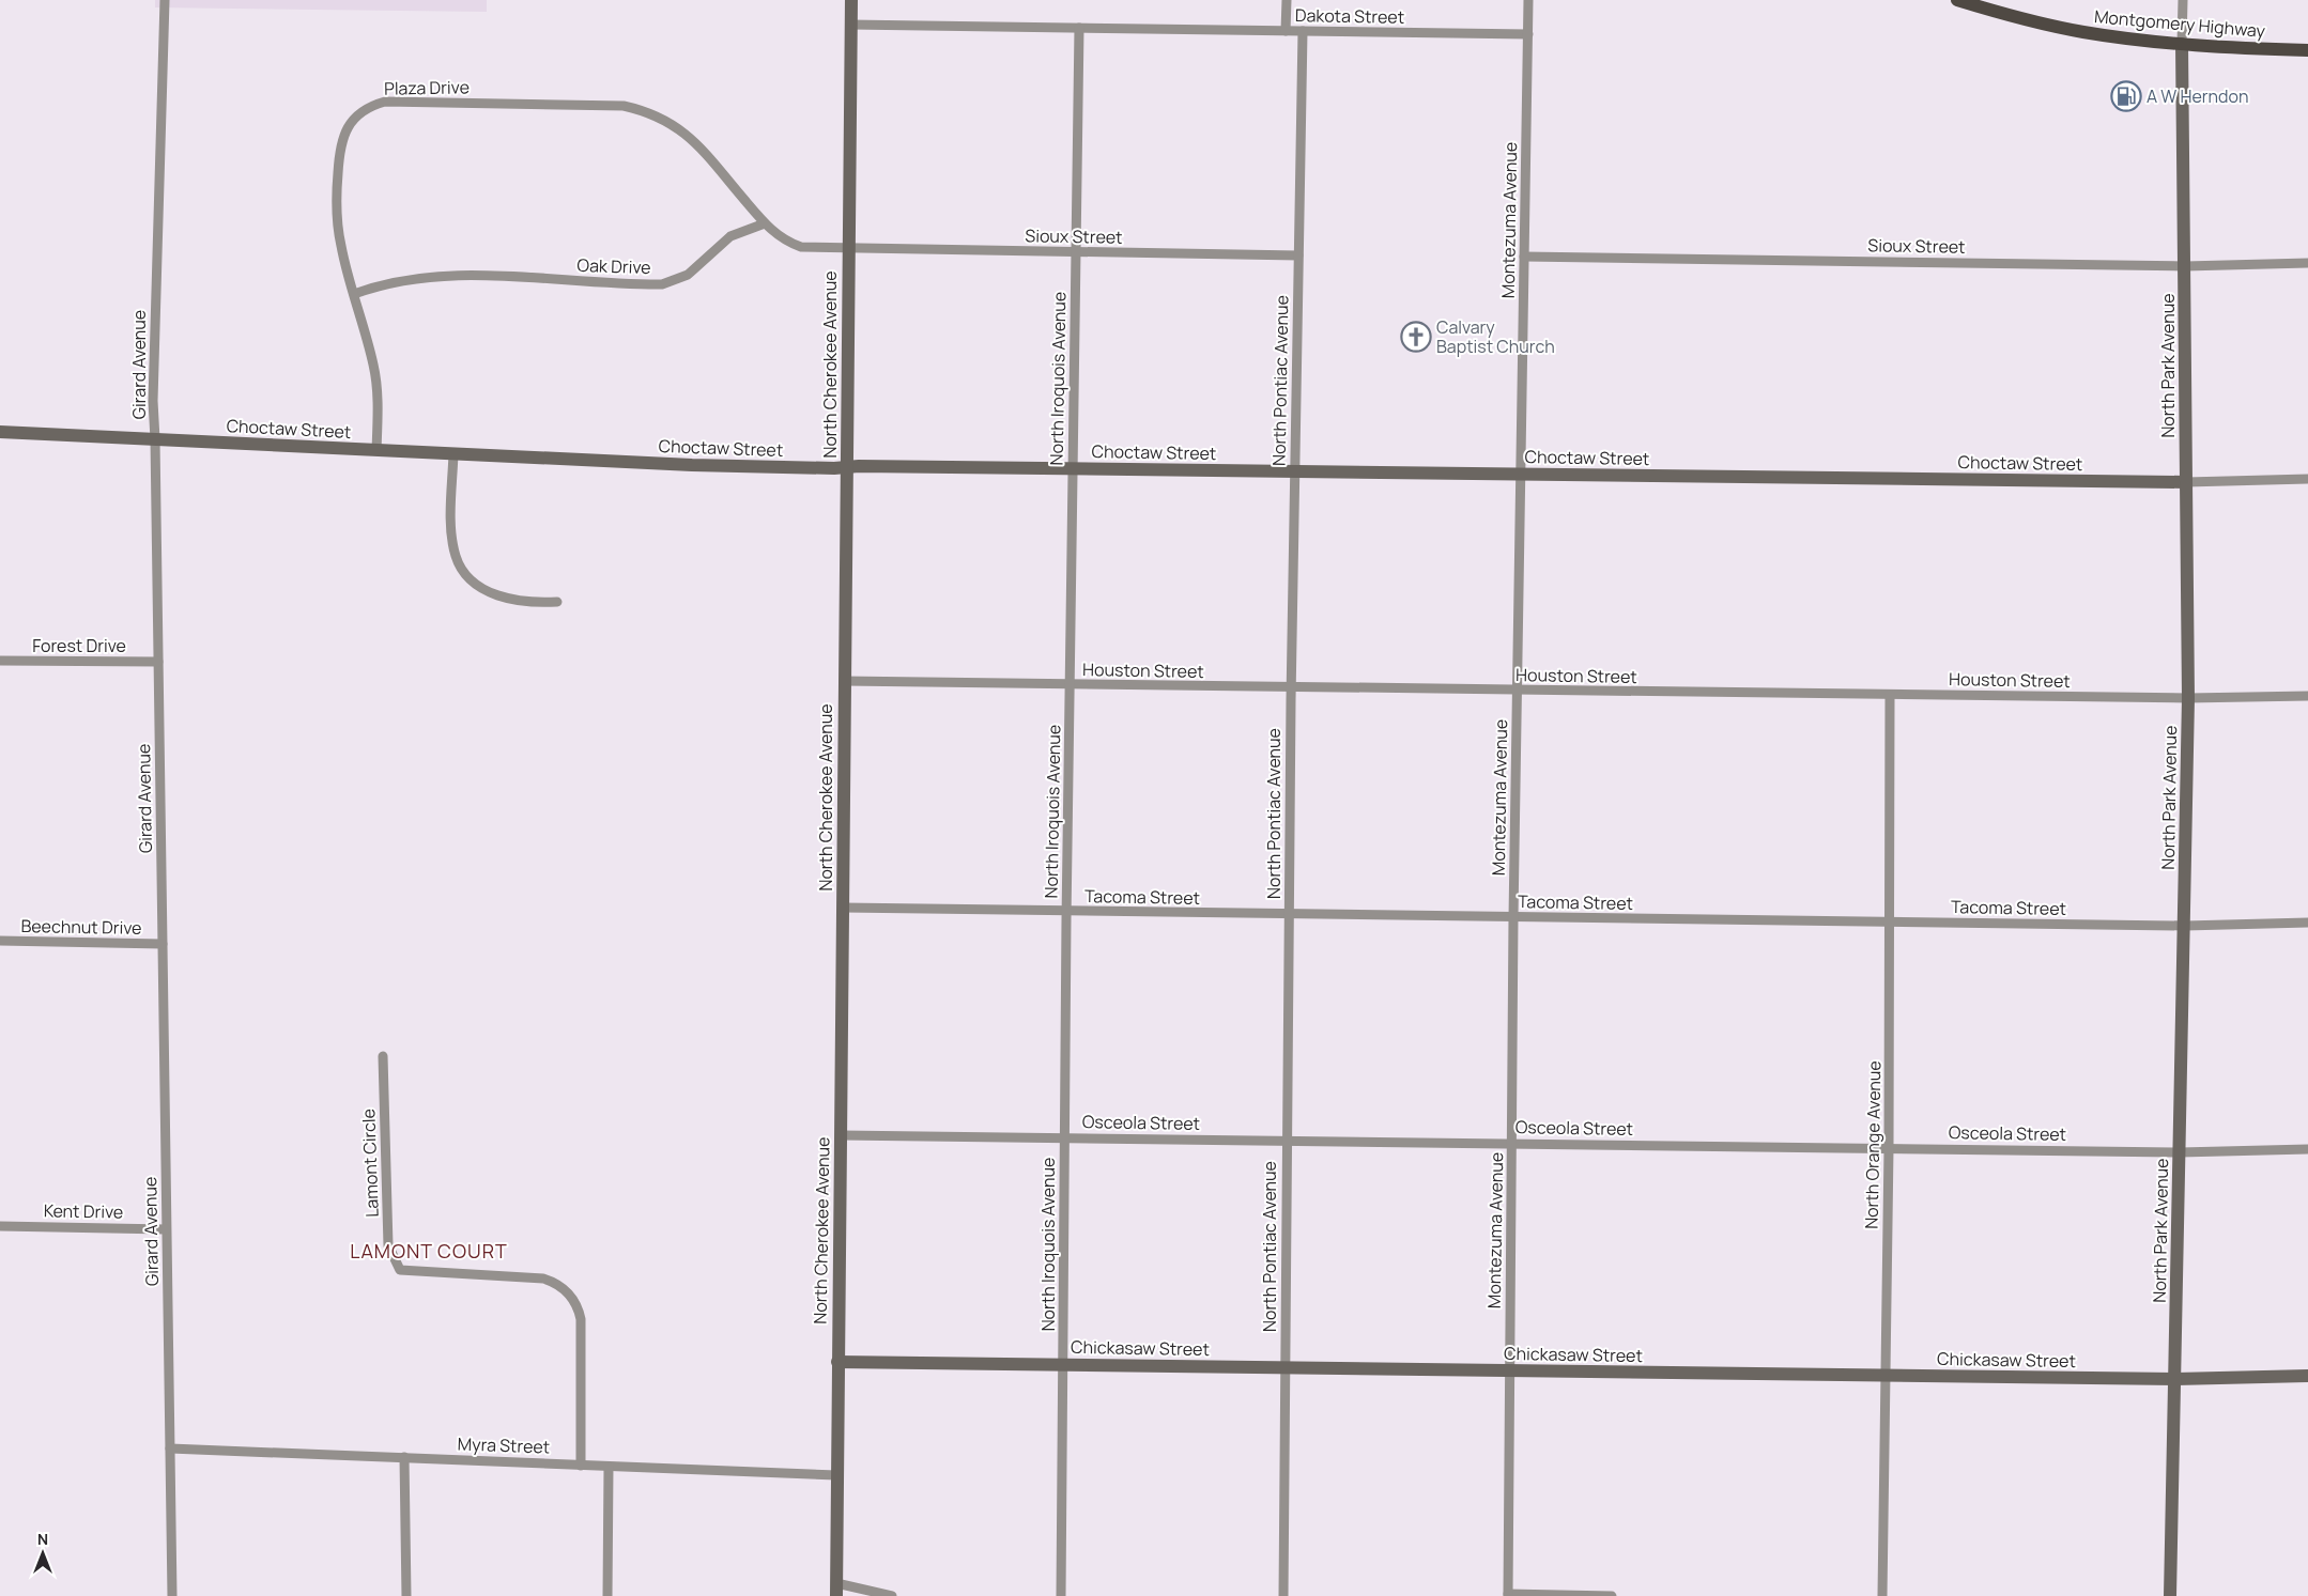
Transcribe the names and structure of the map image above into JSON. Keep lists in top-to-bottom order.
{
  "streets": {
    "main road": ["Montgomery Highway"],
    "street": [
      "Dakota Street",
      "Plaza Drive",
      "Montezuma Avenue",
      "Sioux Street",
      "Oak Drive",
      "Girard Avenue",
      "North Cherokee Avenue",
      "North Park Avenue",
      "North Iroquois Avenue",
      "North Pontiac Avenue",
      "Choctaw Street",
      "Forest Drive",
      "Houston Street",
      "Tacoma Street",
      "Beechnut Drive",
      "Osceola Street",
      "North Orange Avenue",
      "Lamont Circle",
      "Kent Drive",
      "Chickasaw Street",
      "Myra Street"
    ]
  },
  "crossings": [
    ["Dakota Street", "Montezuma Avenue"],
    ["Dakota Street", "North Cherokee Avenue"],
    ["Dakota Street", "North Iroquois Avenue"],
    ["Dakota Street", "North Pontiac Avenue"],
    ["Montgomery Highway", "North Park Avenue"],
    ["Plaza Drive", "Oak Drive"],
    ["Plaza Drive", "Choctaw Street"],
    ["Montezuma Avenue", "Sioux Street"],
    ["Montezuma Avenue", "Choctaw Street"],
    ["Montezuma Avenue", "Houston Street"],
    ["Montezuma Avenue", "Tacoma Street"],
    ["Montezuma Avenue", "Osceola Street"],
    ["Montezuma Avenue", "Chickasaw Street"],
    ["Sioux Street", "North Cherokee Avenue"],
    ["Sioux Street", "North Park Avenue"],
    ["Sioux Street", "North Iroquois Avenue"],
    ["Sioux Street", "North Pontiac Avenue"],
    ["Girard Avenue", "Choctaw Street"],
    ["Girard Avenue", "Forest Drive"],
    ["Girard Avenue", "Beechnut Drive"],
    ["Girard Avenue", "Kent Drive"],
    ["Girard Avenue", "Myra Street"],
    ["North Cherokee Avenue", "Choctaw Street"],
    ["North Cherokee Avenue", "Houston Street"],
    ["North Cherokee Avenue", "Tacoma Street"],
    ["North Cherokee Avenue", "Osceola Street"],
    ["North Cherokee Avenue", "Chickasaw Street"],
    ["North Cherokee Avenue", "Myra Street"],
    ["North Park Avenue", "Choctaw Street"],
    ["North Park Avenue", "Houston Street"],
    ["North Park Avenue", "Tacoma Street"],
    ["North Park Avenue", "Osceola Street"],
    ["North Park Avenue", "Chickasaw Street"],
    ["North Iroquois Avenue", "Choctaw Street"],
    ["North Iroquois Avenue", "Houston Street"],
    ["North Iroquois Avenue", "Tacoma Street"],
    ["North Iroquois Avenue", "Osceola Street"],
    ["North Iroquois Avenue", "Chickasaw Street"],
    ["North Pontiac Avenue", "Choctaw Street"],
    ["North Pontiac Avenue", "Houston Street"],
    ["North Pontiac Avenue", "Tacoma Street"],
    ["North Pontiac Avenue", "Osceola Street"],
    ["North Pontiac Avenue", "Chickasaw Street"],
    ["Houston Street", "North Orange Avenue"],
    ["Tacoma Street", "North Orange Avenue"],
    ["Osceola Street", "North Orange Avenue"],
    ["North Orange Avenue", "Chickasaw Street"],
    ["Lamont Circle", "Myra Street"]
  ],
  "districts": ["LAMONT COURT"],
  "places": {
    "fuel station": ["A W Herndon"],
    "church": ["Calvary Baptist Church"]
  },
  "north": "top"
}
